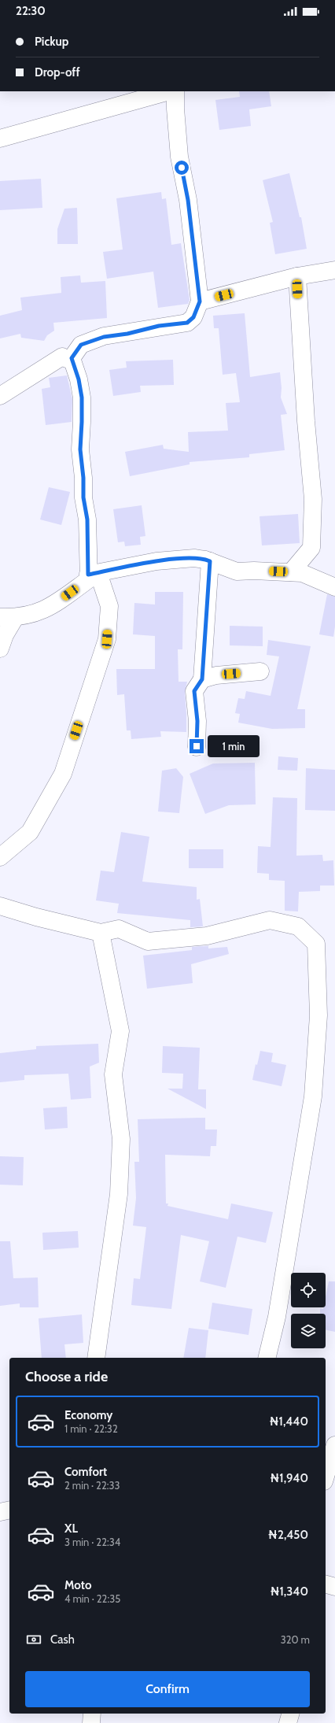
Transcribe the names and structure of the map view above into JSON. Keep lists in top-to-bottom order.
{
  "page": {
    "status": "22:30",
    "banner": ["Pickup", "Drop-off"],
    "bubble": "1 min",
    "heading": "Choose a ride",
    "list": [
      {
        "name": "Economy",
        "note": "1 min · 22:32",
        "value": "₦1,440"
      },
      {
        "name": "Comfort",
        "note": "2 min · 22:33",
        "value": "₦1,940"
      },
      {
        "name": "XL",
        "note": "3 min · 22:34",
        "value": "₦2,450"
      },
      {
        "name": "Moto",
        "note": "4 min · 22:35",
        "value": "₦1,340"
      }
    ],
    "pay": ["Cash", "320 m"],
    "buttons": "Confirm"
  }
}
